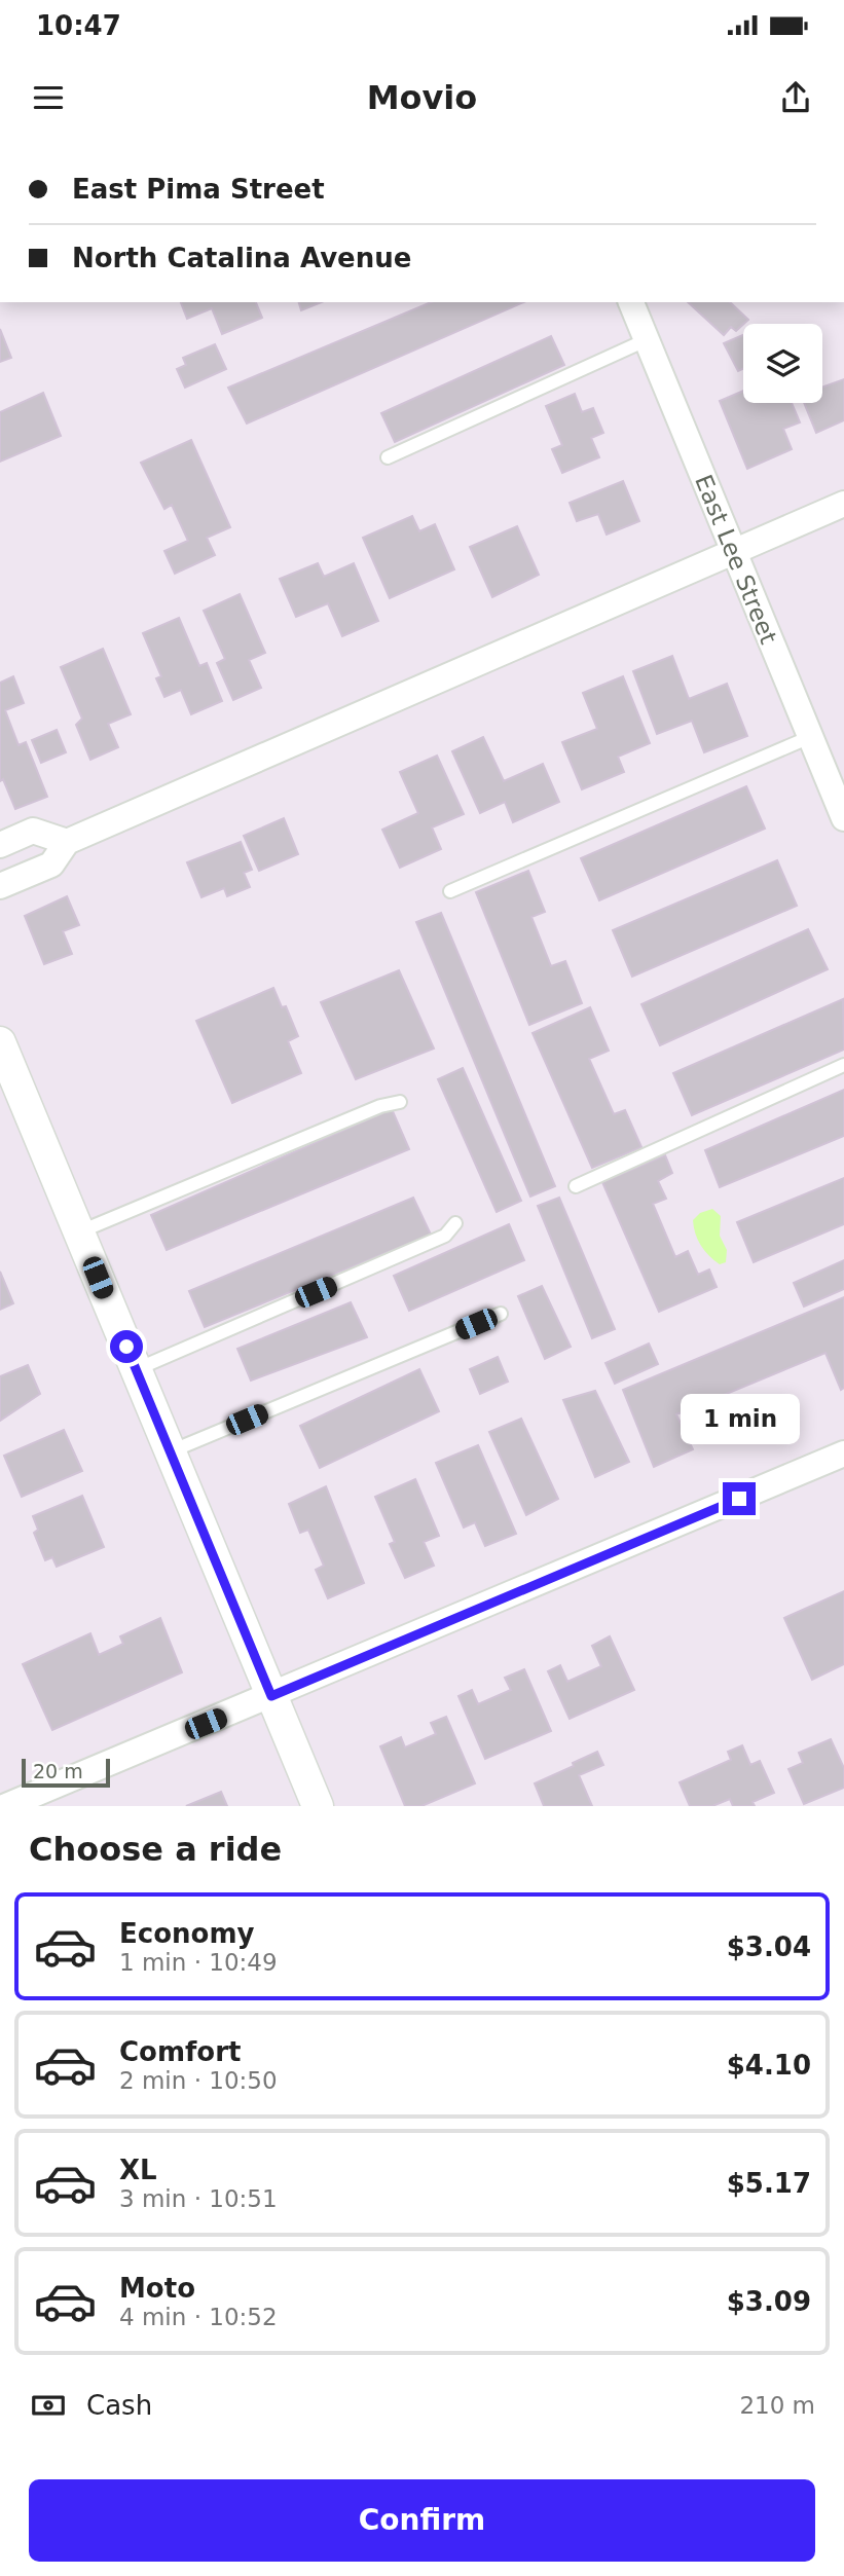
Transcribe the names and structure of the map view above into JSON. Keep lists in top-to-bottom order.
{
  "streets": {
    "street": ["East Lee Street"]
  },
  "scale_bar": "20 m",
  "page": {
    "status": "10:47",
    "header": "Movio",
    "banner": ["East Pima Street", "North Catalina Avenue"],
    "bubble": "1 min",
    "scale": "20 m",
    "heading": "Choose a ride",
    "list": [
      {
        "name": "Economy",
        "note": "1 min · 10:49",
        "value": "$3.04"
      },
      {
        "name": "Comfort",
        "note": "2 min · 10:50",
        "value": "$4.10"
      },
      {
        "name": "XL",
        "note": "3 min · 10:51",
        "value": "$5.17"
      },
      {
        "name": "Moto",
        "note": "4 min · 10:52",
        "value": "$3.09"
      }
    ],
    "pay": ["Cash", "210 m"],
    "buttons": "Confirm"
  }
}
